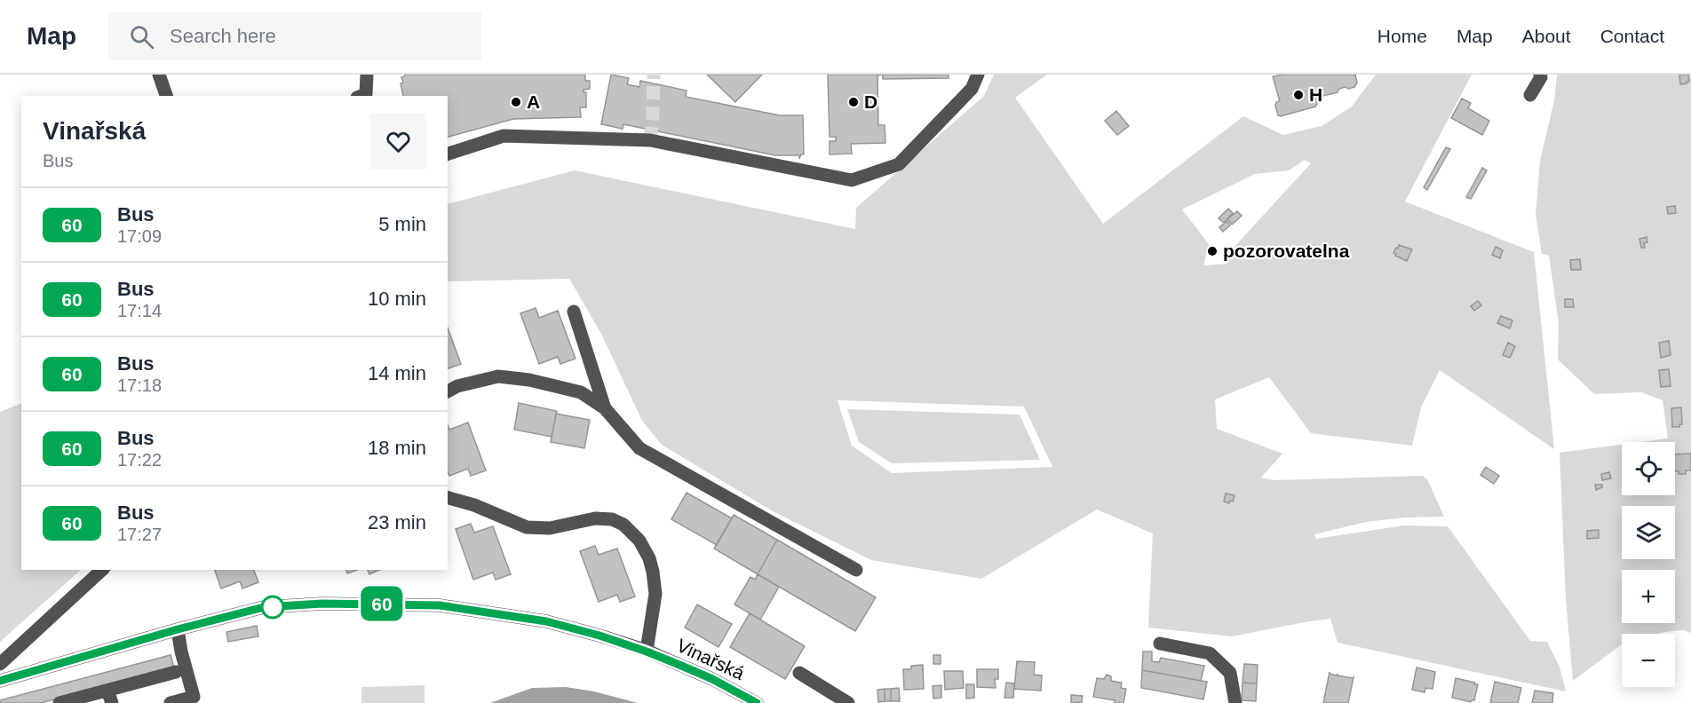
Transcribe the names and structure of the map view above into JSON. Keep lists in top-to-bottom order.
{
  "streets": {
    "street": ["Vinařská"]
  },
  "places": [
    "H",
    "A",
    "D",
    "pozorovatelna"
  ],
  "lines": ["bus line 60"],
  "page": {
    "header": "Map",
    "search": "Search here",
    "nav": [
      "Home",
      "Map",
      "About",
      "Contact"
    ],
    "on_map": "60",
    "heading": ["Vinařská", "Bus"],
    "list": [
      {
        "mark": "60",
        "name": "Bus",
        "note": "17:09",
        "value": "5 min"
      },
      {
        "mark": "60",
        "name": "Bus",
        "note": "17:14",
        "value": "10 min"
      },
      {
        "mark": "60",
        "name": "Bus",
        "note": "17:18",
        "value": "14 min"
      },
      {
        "mark": "60",
        "name": "Bus",
        "note": "17:22",
        "value": "18 min"
      },
      {
        "mark": "60",
        "name": "Bus",
        "note": "17:27",
        "value": "23 min"
      }
    ],
    "map_buttons": ["+", "−"]
  }
}
